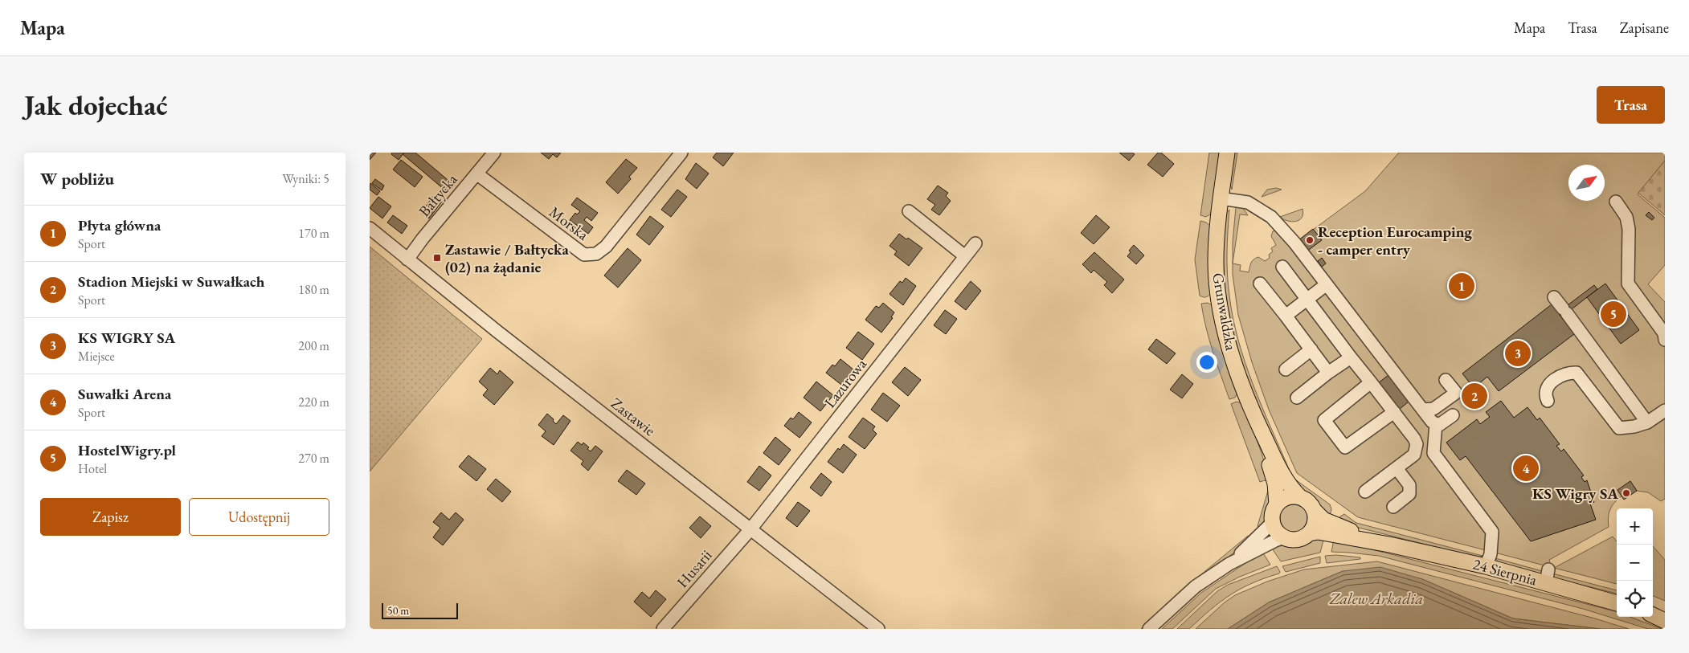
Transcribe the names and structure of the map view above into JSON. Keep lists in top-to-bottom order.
{
  "streets": {
    "main road": ["Grunwaldzka", "24 Sierpnia"],
    "street": [
      "Bałtycka",
      "Morska",
      "Lazurowa",
      "Zastawie",
      "Husarii"
    ]
  },
  "crossings": [
    ["Bałtycka", "Morska"],
    ["Bałtycka", "Zastawie"],
    ["Grunwaldzka", "24 Sierpnia"],
    ["Lazurowa", "Zastawie"],
    ["Lazurowa", "Husarii"],
    ["Zastawie", "Husarii"]
  ],
  "water": ["Zalew Arkadia"],
  "places": {
    "other": ["Reception Eurocamping - camper entry", "KS Wigry SA"],
    "transit": ["Zastawie / Bałtycka (02) na żądanie"]
  },
  "scale_bar": "50 m",
  "north": "top right",
  "page": {
    "header": "Mapa",
    "nav": ["Mapa", "Trasa", "Zapisane"],
    "buttons": [
      "Trasa",
      ["Zapisz", "Udostępnij"]
    ],
    "title": "Jak dojechać",
    "heading": ["W pobliżu", "Wyniki: 5"],
    "list": [
      {
        "mark": "1",
        "name": "Płyta główna",
        "note": "Sport",
        "value": "170 m"
      },
      {
        "mark": "2",
        "name": "Stadion Miejski w Suwałkach",
        "note": "Sport",
        "value": "180 m"
      },
      {
        "mark": "3",
        "name": "KS WIGRY SA",
        "note": "Miejsce",
        "value": "200 m"
      },
      {
        "mark": "4",
        "name": "Suwałki Arena",
        "note": "Sport",
        "value": "220 m"
      },
      {
        "mark": "5",
        "name": "HostelWigry.pl",
        "note": "Hotel",
        "value": "270 m"
      }
    ],
    "pins": [
      "1",
      "5",
      "3",
      "2",
      "4"
    ],
    "map_buttons": ["+", "−"],
    "scale": "50 m"
  }
}
